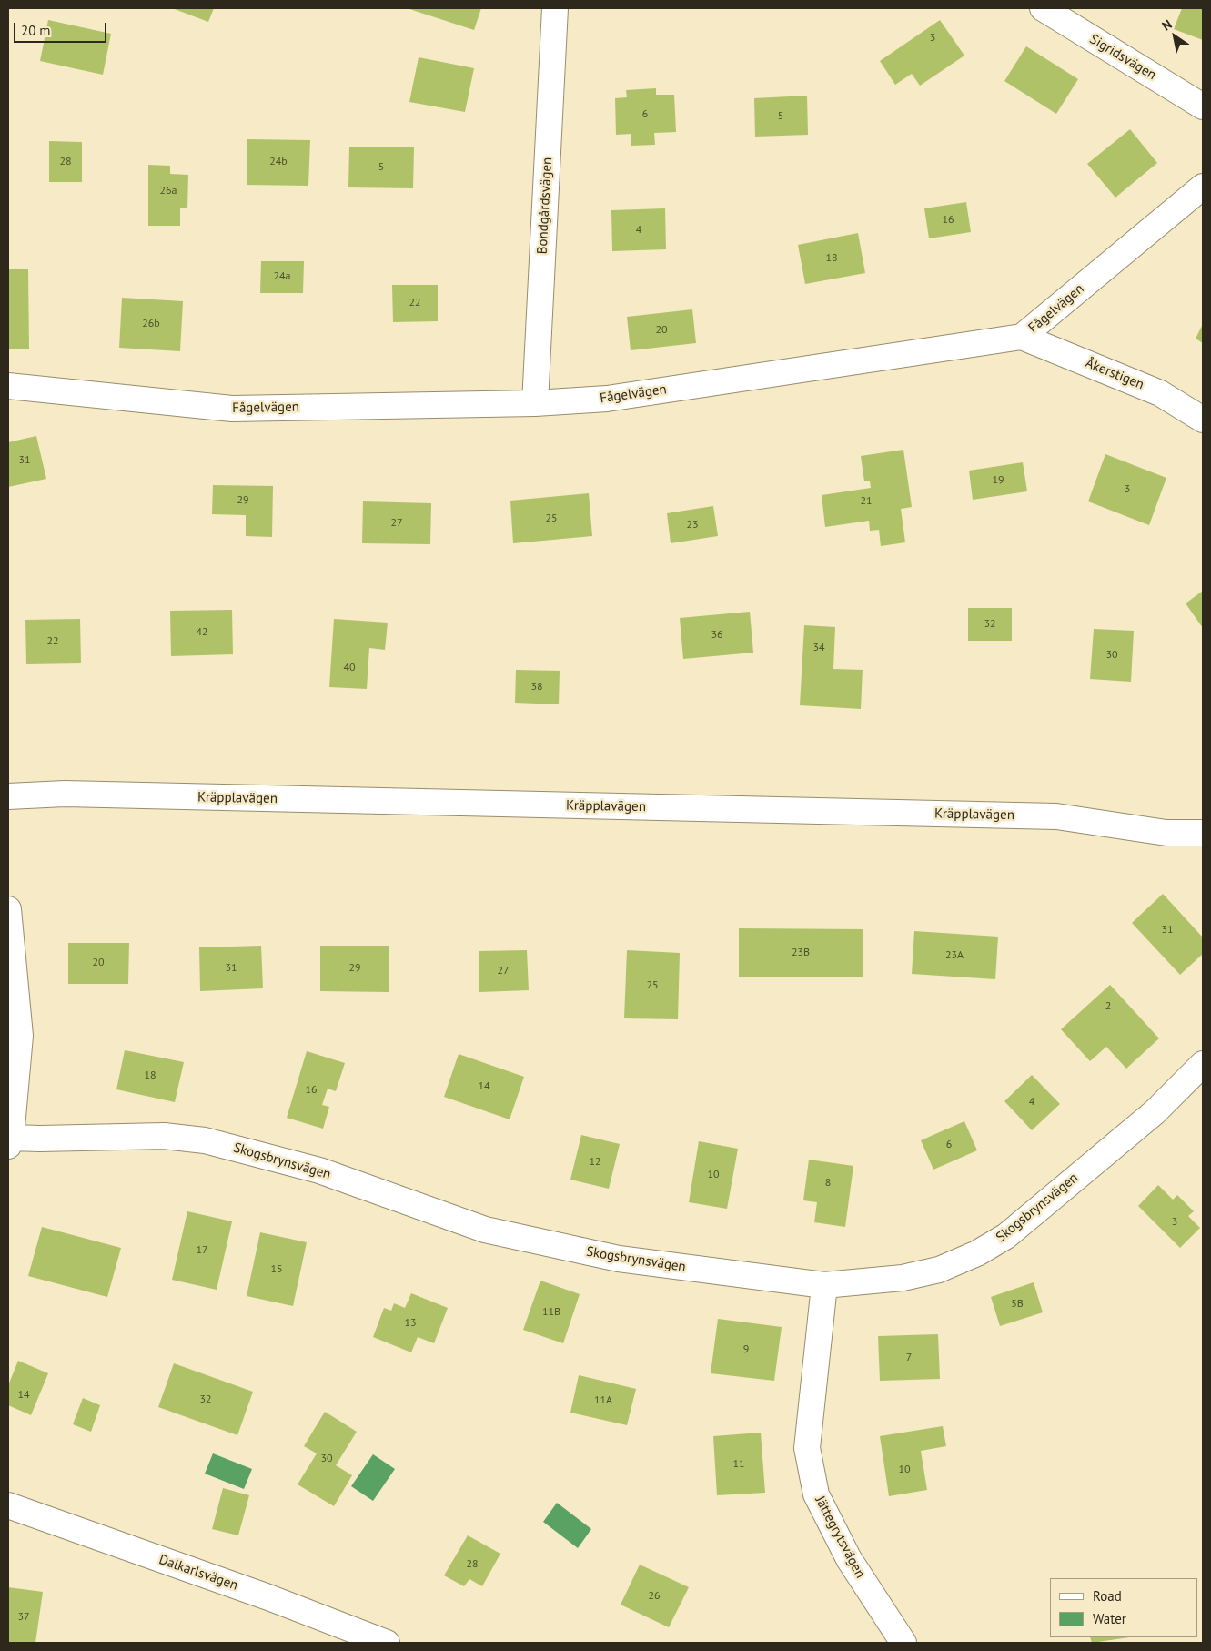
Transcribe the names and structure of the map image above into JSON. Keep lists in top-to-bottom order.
{
  "streets": {
    "street": [
      "Sigridsvägen",
      "Bondgårdsvägen",
      "Fågelvägen",
      "Åkerstigen",
      "Kräpplavägen",
      "Skogsbrynsvägen",
      "Jättegrytsvägen",
      "Dalkarlsvägen"
    ]
  },
  "crossings": [
    ["Bondgårdsvägen", "Fågelvägen"],
    ["Fågelvägen", "Åkerstigen"],
    ["Skogsbrynsvägen", "Jättegrytsvägen"]
  ],
  "house_numbers": [
    "3",
    "6",
    "5",
    "28",
    "24b",
    "5",
    "26a",
    "16",
    "4",
    "18",
    "24a",
    "22",
    "26b",
    "20",
    "31",
    "19",
    "3",
    "29",
    "21",
    "25",
    "27",
    "23",
    "32",
    "42",
    "36",
    "22",
    "34",
    "30",
    "40",
    "38",
    "31",
    "23B",
    "23A",
    "20",
    "31",
    "29",
    "27",
    "25",
    "2",
    "18",
    "14",
    "16",
    "4",
    "6",
    "12",
    "10",
    "8",
    "3",
    "17",
    "15",
    "5B",
    "11B",
    "13",
    "9",
    "7",
    "14",
    "32",
    "11A",
    "30",
    "11",
    "10",
    "28",
    "26",
    "37"
  ],
  "legend": ["Road", "Water"],
  "scale_bar": "20 m",
  "north": "top left"
}
